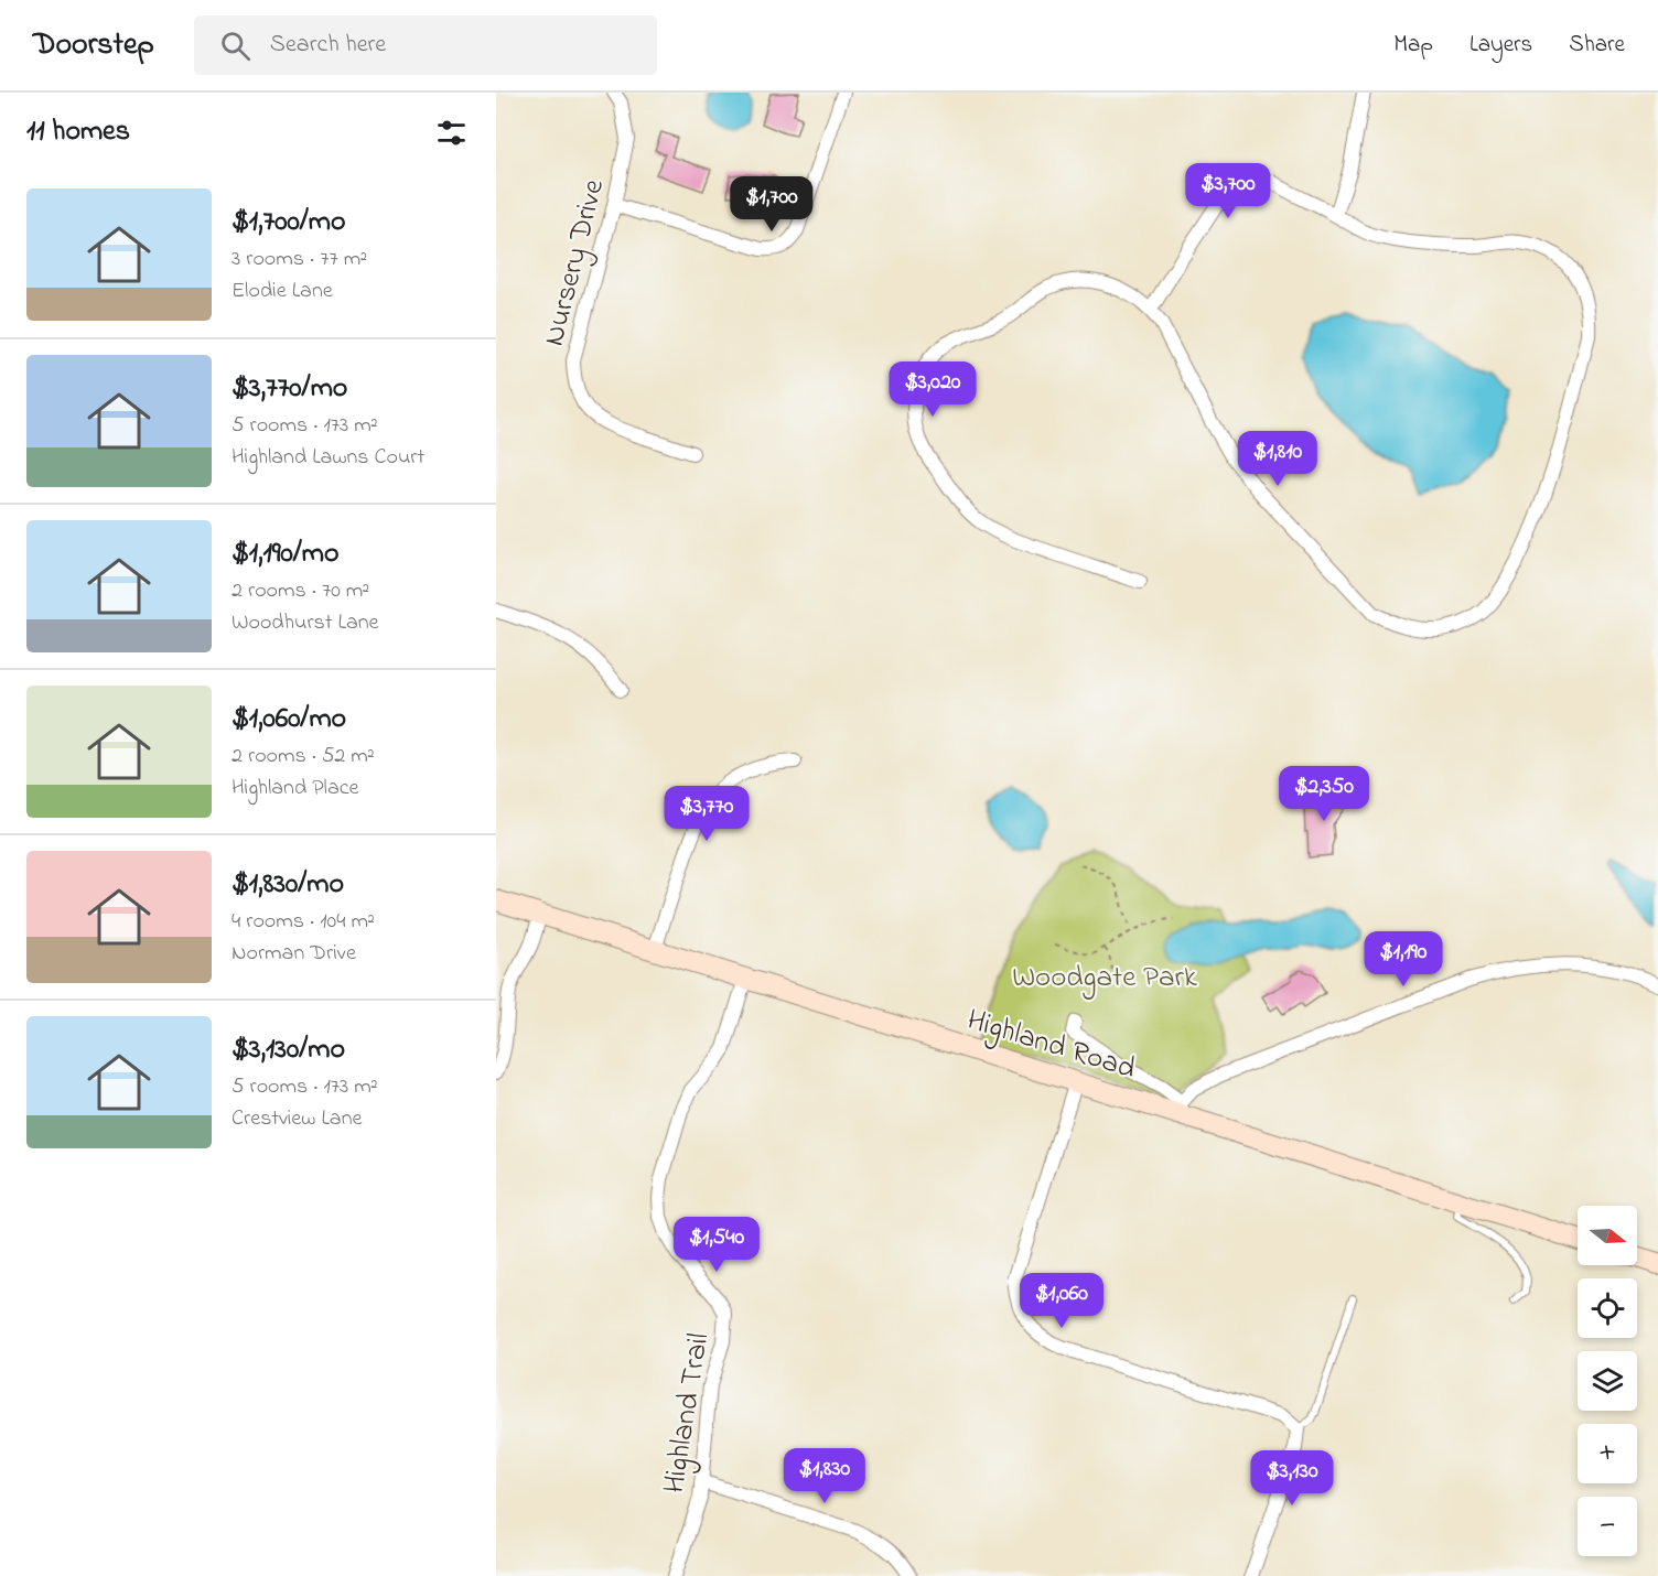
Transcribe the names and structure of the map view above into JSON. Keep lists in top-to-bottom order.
{
  "streets": {
    "street": ["Nursery Drive", "Highland Road", "Highland Trail"]
  },
  "crossings": [
    ["Highland Road", "Highland Trail"]
  ],
  "parks": ["Woodgate Park"],
  "north": "right",
  "page": {
    "header": "Doorstep",
    "search": "Search here",
    "nav": ["Map", "Layers", "Share"],
    "heading": "11 homes",
    "price": [
      "$3,700",
      "$1,700",
      "$3,020",
      "$1,810",
      "$2,350",
      "$3,770",
      "$1,190",
      "$1,540",
      "$1,060",
      "$1,830",
      "$3,130"
    ],
    "list": [
      {
        "name": "$1,700/mo",
        "note": "3 rooms · 77 m² · Elodie Lane"
      },
      {
        "name": "$3,770/mo",
        "note": "5 rooms · 173 m² · Highland Lawns Court"
      },
      {
        "name": "$1,190/mo",
        "note": "2 rooms · 70 m² · Woodhurst Lane"
      },
      {
        "name": "$1,060/mo",
        "note": "2 rooms · 52 m² · Highland Place"
      },
      {
        "name": "$1,830/mo",
        "note": "4 rooms · 104 m² · Norman Drive"
      },
      {
        "name": "$3,130/mo",
        "note": "5 rooms · 173 m² · Crestview Lane"
      }
    ],
    "map_buttons": ["+", "−"]
  }
}
